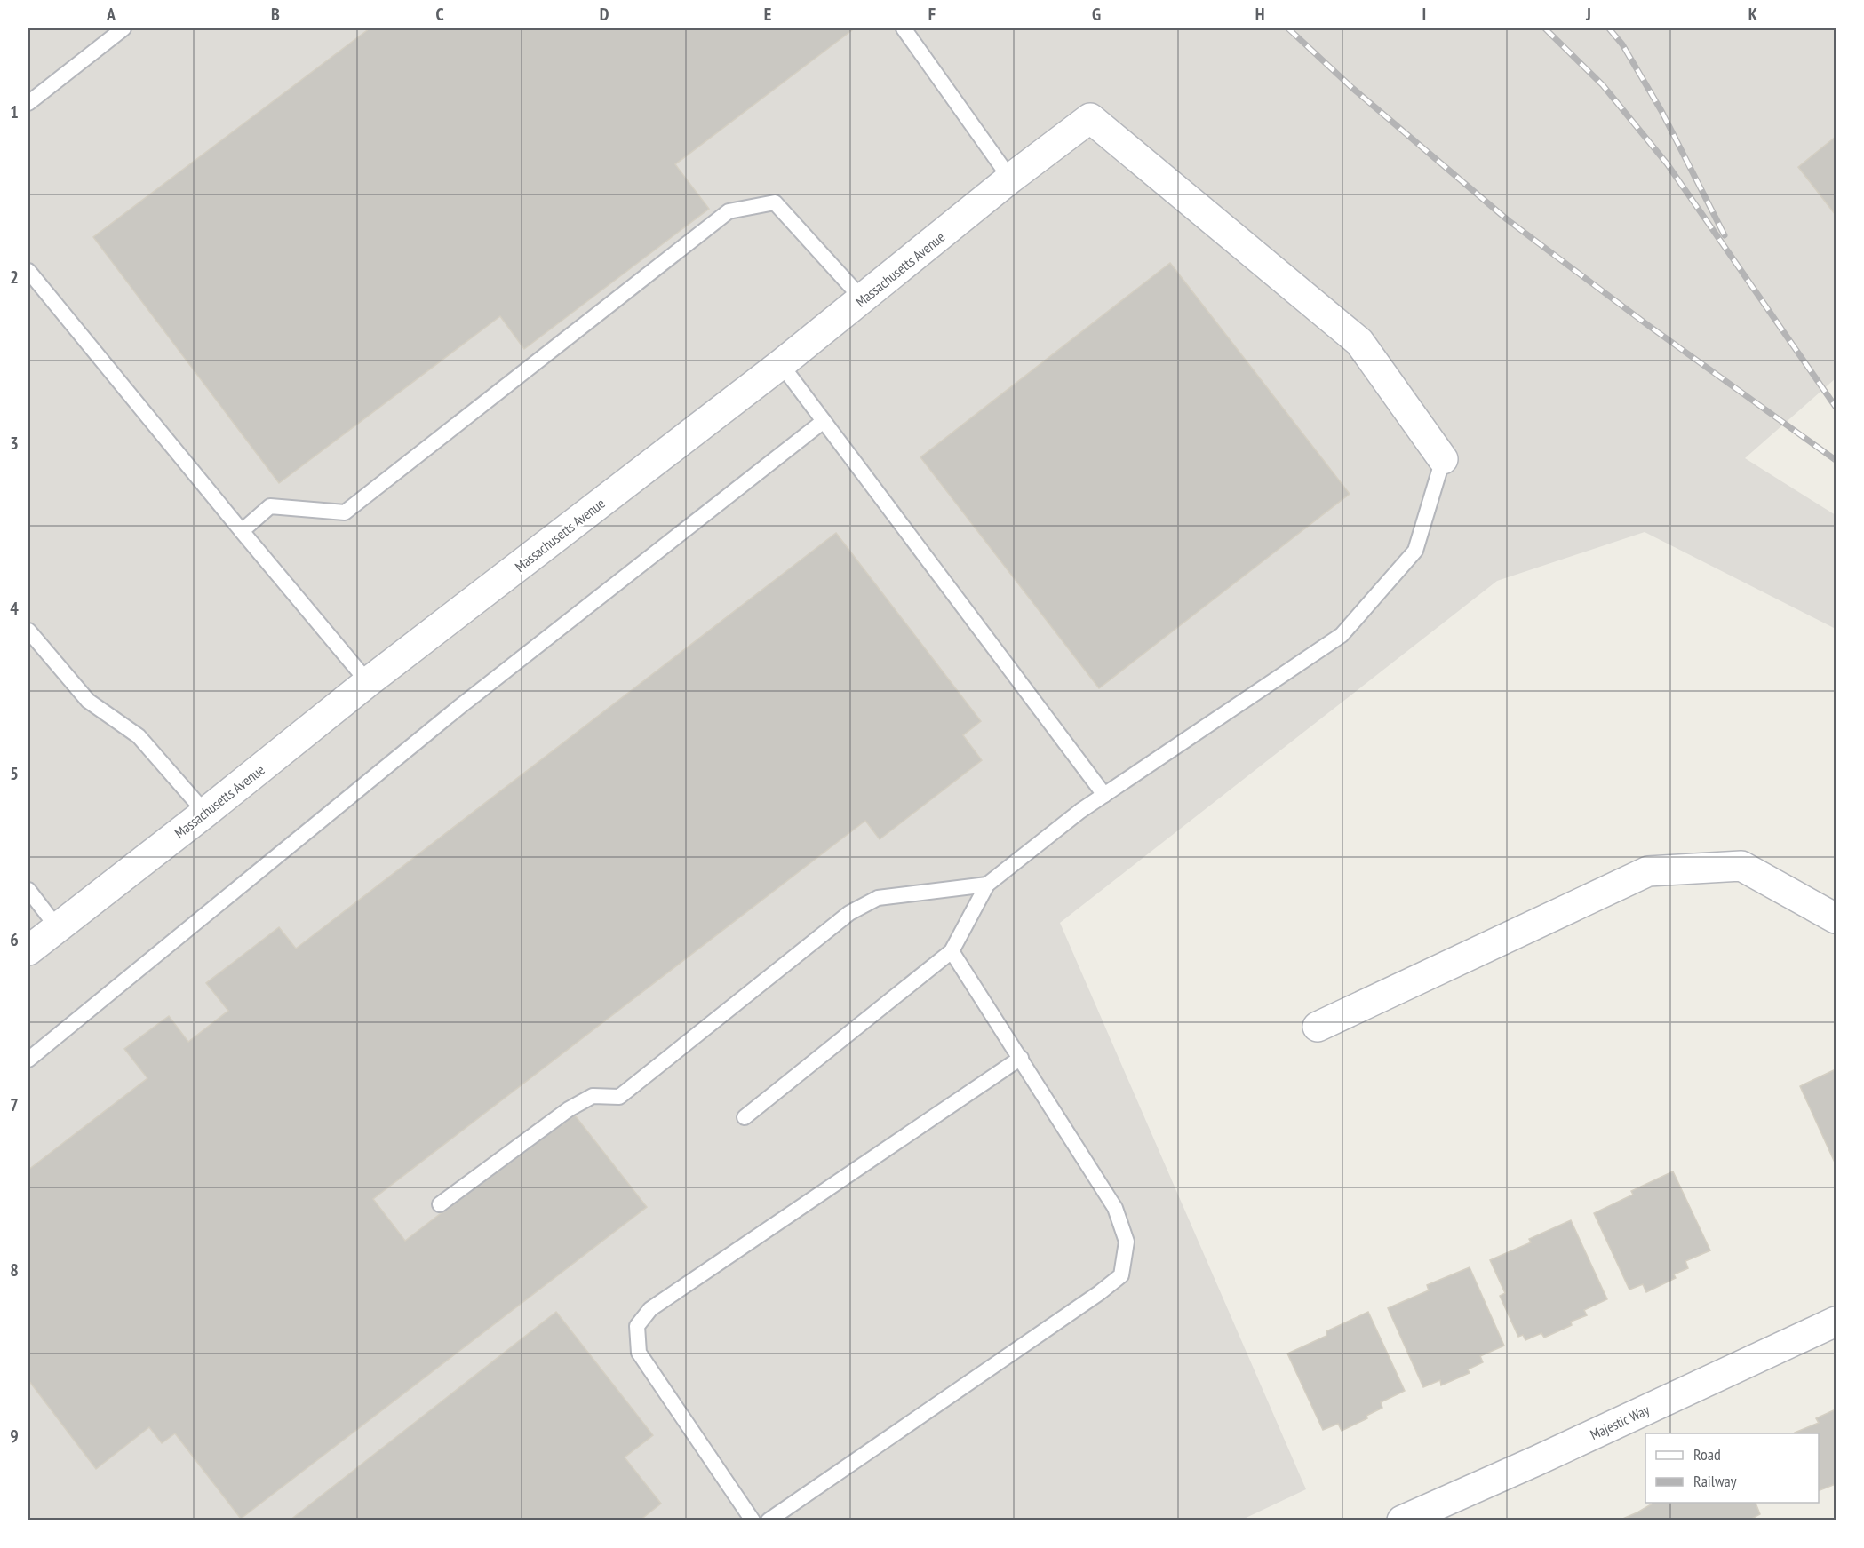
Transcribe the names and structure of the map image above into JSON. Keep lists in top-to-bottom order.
{
  "streets": {
    "street": ["Massachusetts Avenue", "Majestic Way"]
  },
  "legend": ["Road", "Railway"],
  "grid": {
    "columns": [
      "A",
      "B",
      "C",
      "D",
      "E",
      "F",
      "G",
      "H",
      "I",
      "J",
      "K"
    ],
    "rows": [
      "1",
      "2",
      "3",
      "4",
      "5",
      "6",
      "7",
      "8",
      "9"
    ]
  }
}
